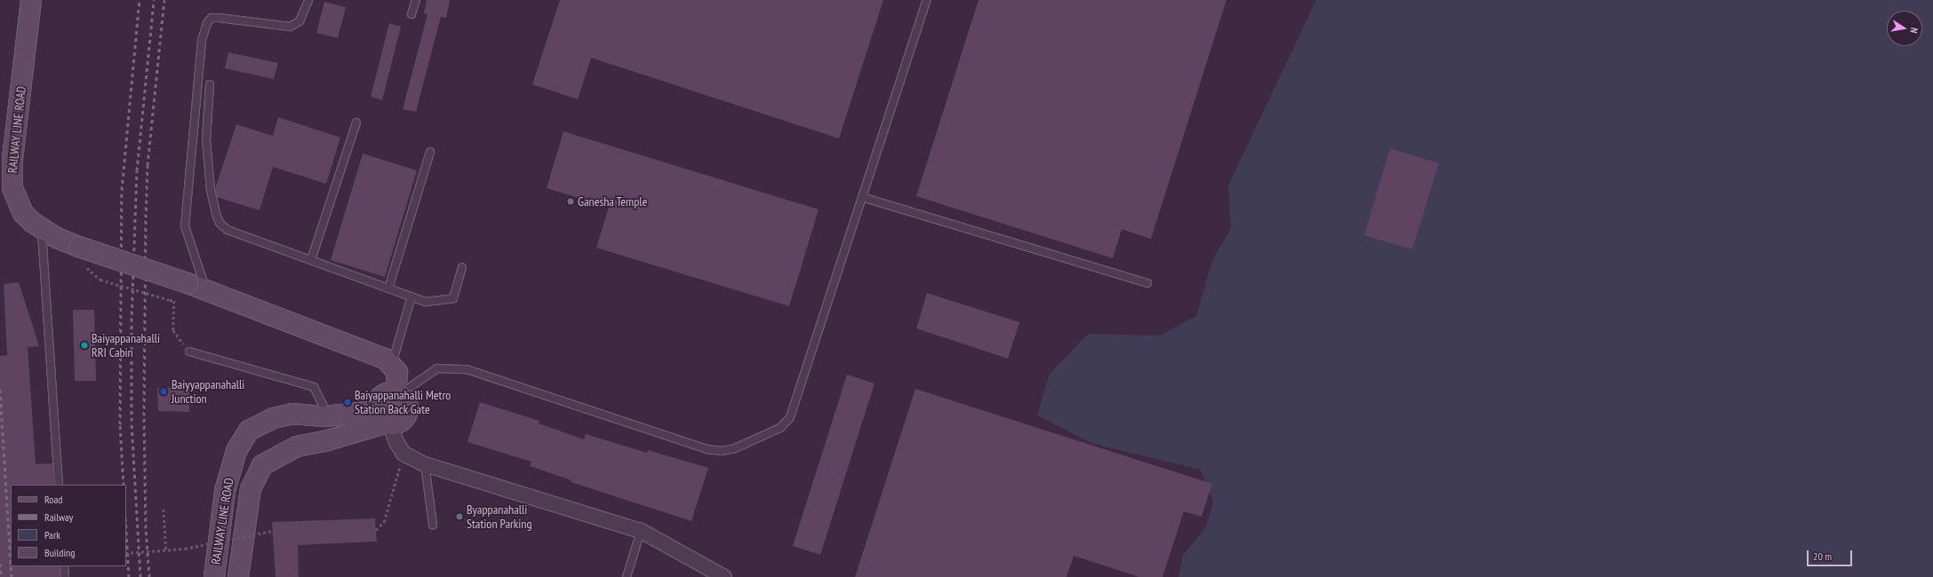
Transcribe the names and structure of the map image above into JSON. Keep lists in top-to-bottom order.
{
  "streets": {
    "main road": ["RAILWAY LINE ROAD"]
  },
  "places": [
    "Ganesha Temple",
    "Baiyappanahalli RRI Cabin",
    "Baiyyappanahalli Junction",
    "Baiyappanahalli Metro Station Back Gate",
    "Byappanahalli Station Parking"
  ],
  "legend": [
    "Road",
    "Railway",
    "Park",
    "Building"
  ],
  "scale_bar": "20 m",
  "north": "right"
}
